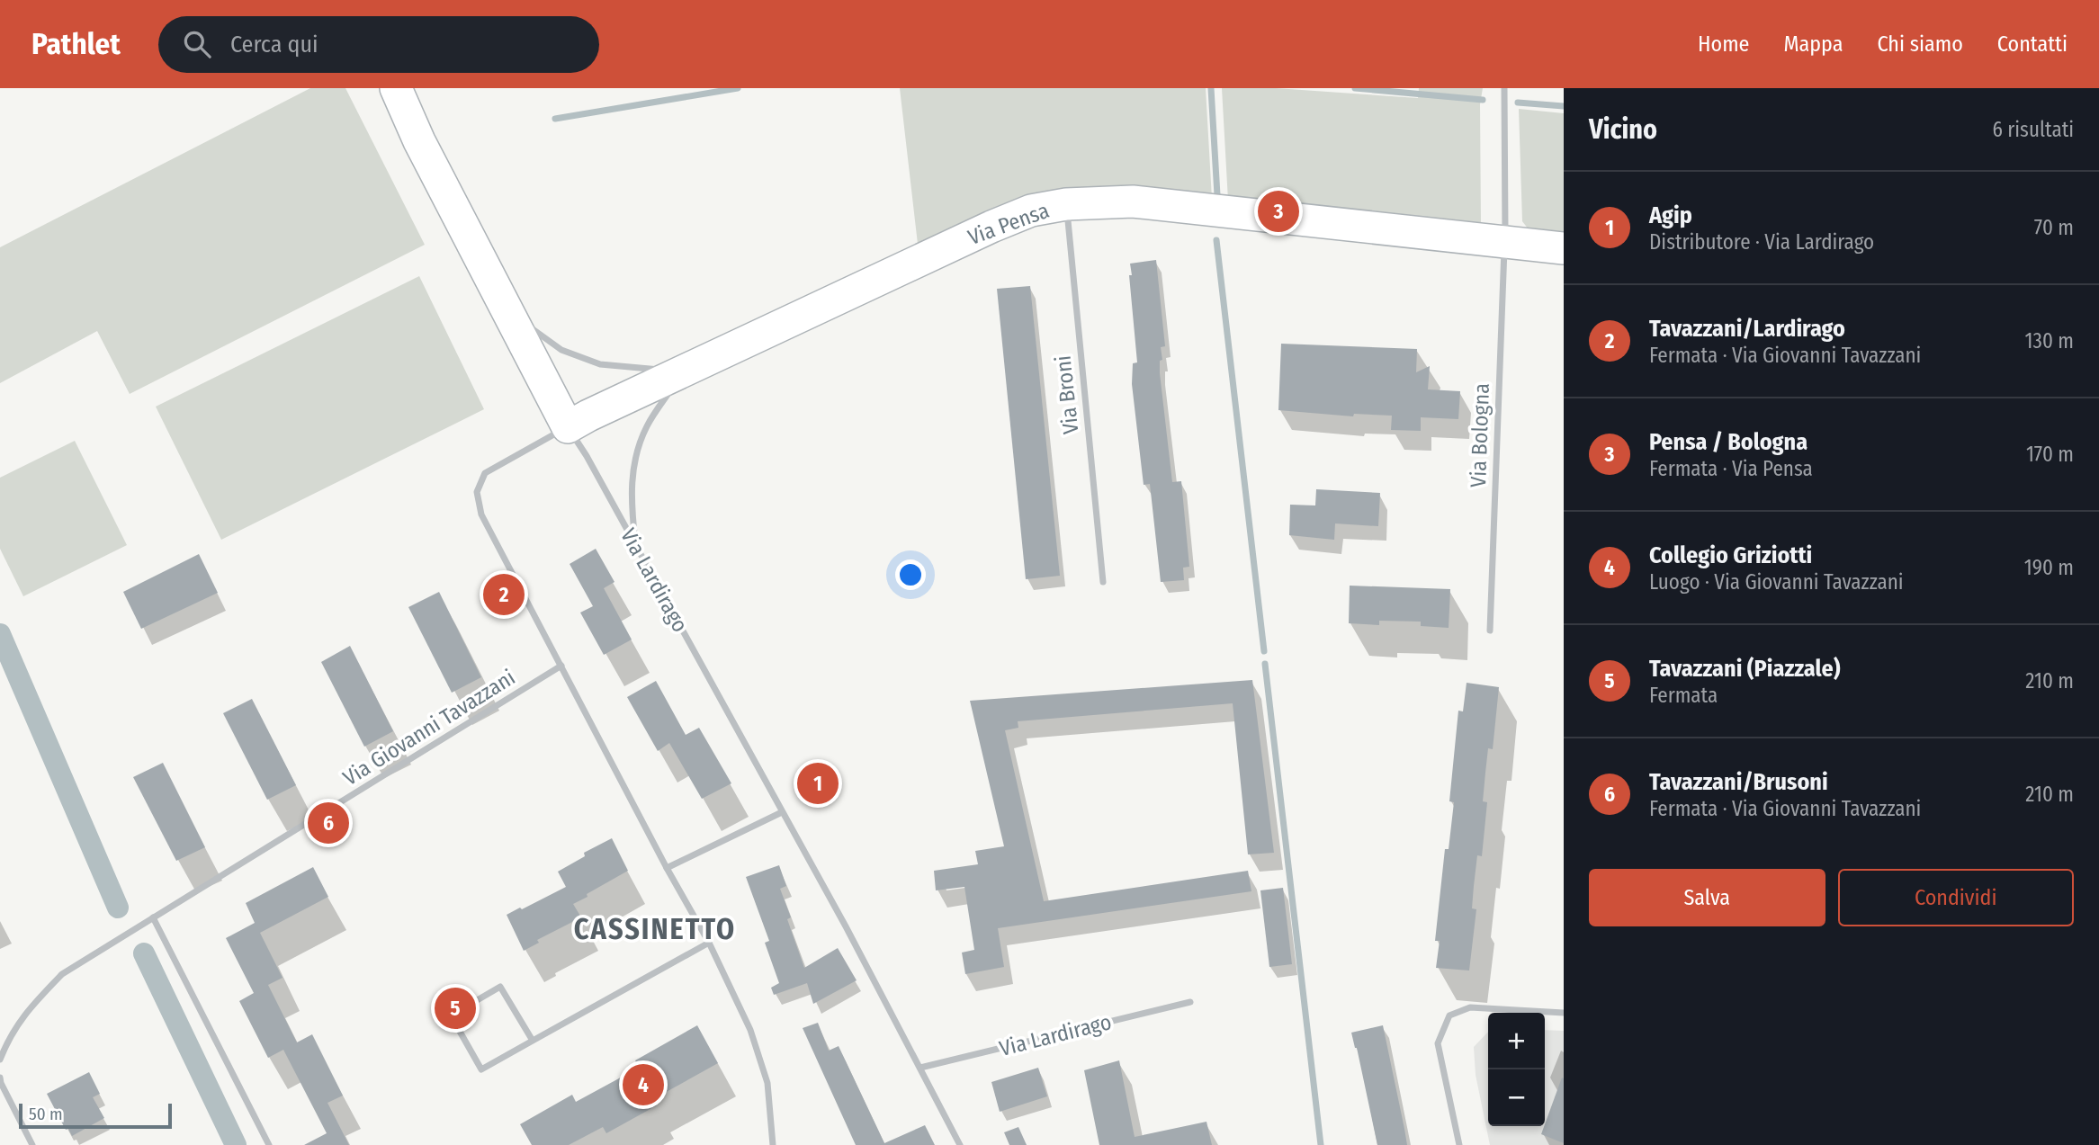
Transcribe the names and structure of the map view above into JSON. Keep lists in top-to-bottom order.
{
  "streets": {
    "street": [
      "Via Pensa",
      "Via Broni",
      "Via Bologna",
      "Via Lardirago",
      "Via Giovanni Tavazzani"
    ]
  },
  "crossings": [
    ["Via Pensa", "Via Broni"],
    ["Via Pensa", "Via Bologna"],
    ["Via Pensa", "Via Lardirago"]
  ],
  "districts": ["CASSINETTO"],
  "scale_bar": "50 m",
  "page": {
    "header": "Pathlet",
    "search": "Cerca qui",
    "nav": [
      "Home",
      "Mappa",
      "Chi siamo",
      "Contatti"
    ],
    "heading": ["Vicino", "6 risultati"],
    "list": [
      {
        "mark": "1",
        "name": "Agip",
        "note": "Distributore · Via Lardirago",
        "value": "70 m"
      },
      {
        "mark": "2",
        "name": "Tavazzani/Lardirago",
        "note": "Fermata · Via Giovanni Tavazzani",
        "value": "130 m"
      },
      {
        "mark": "3",
        "name": "Pensa / Bologna",
        "note": "Fermata · Via Pensa",
        "value": "170 m"
      },
      {
        "mark": "4",
        "name": "Collegio Griziotti",
        "note": "Luogo · Via Giovanni Tavazzani",
        "value": "190 m"
      },
      {
        "mark": "5",
        "name": "Tavazzani (Piazzale)",
        "note": "Fermata",
        "value": "210 m"
      },
      {
        "mark": "6",
        "name": "Tavazzani/Brusoni",
        "note": "Fermata · Via Giovanni Tavazzani",
        "value": "210 m"
      }
    ],
    "pins": [
      "3",
      "2",
      "1",
      "6",
      "5",
      "4"
    ],
    "buttons": ["Salva", "Condividi"],
    "map_buttons": ["+", "−"],
    "scale": "50 m"
  }
}
